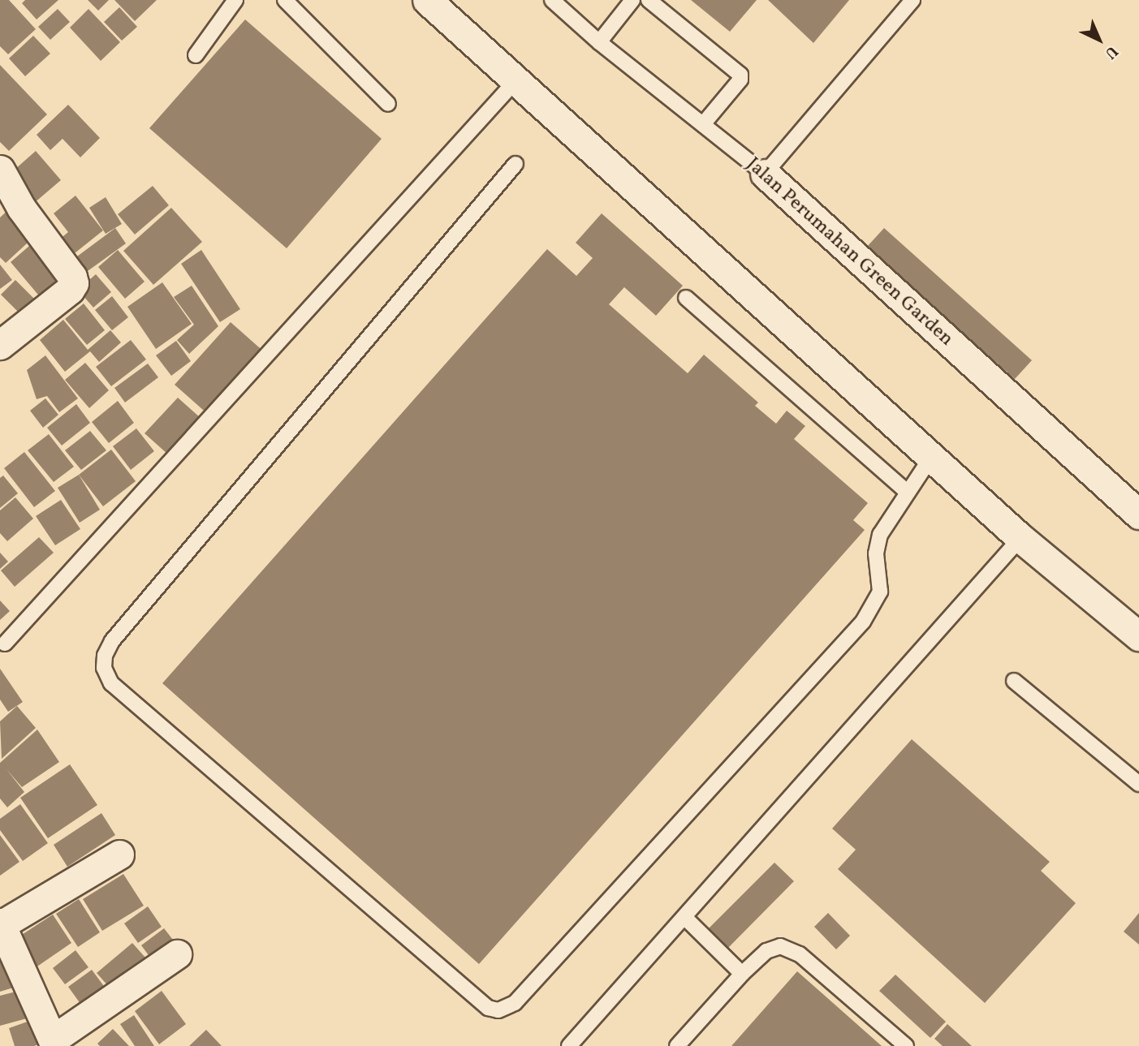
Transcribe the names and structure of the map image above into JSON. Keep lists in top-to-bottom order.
{
  "streets": {
    "street": ["Jalan Perumahan Green Garden"]
  },
  "north": "bottom right"
}
